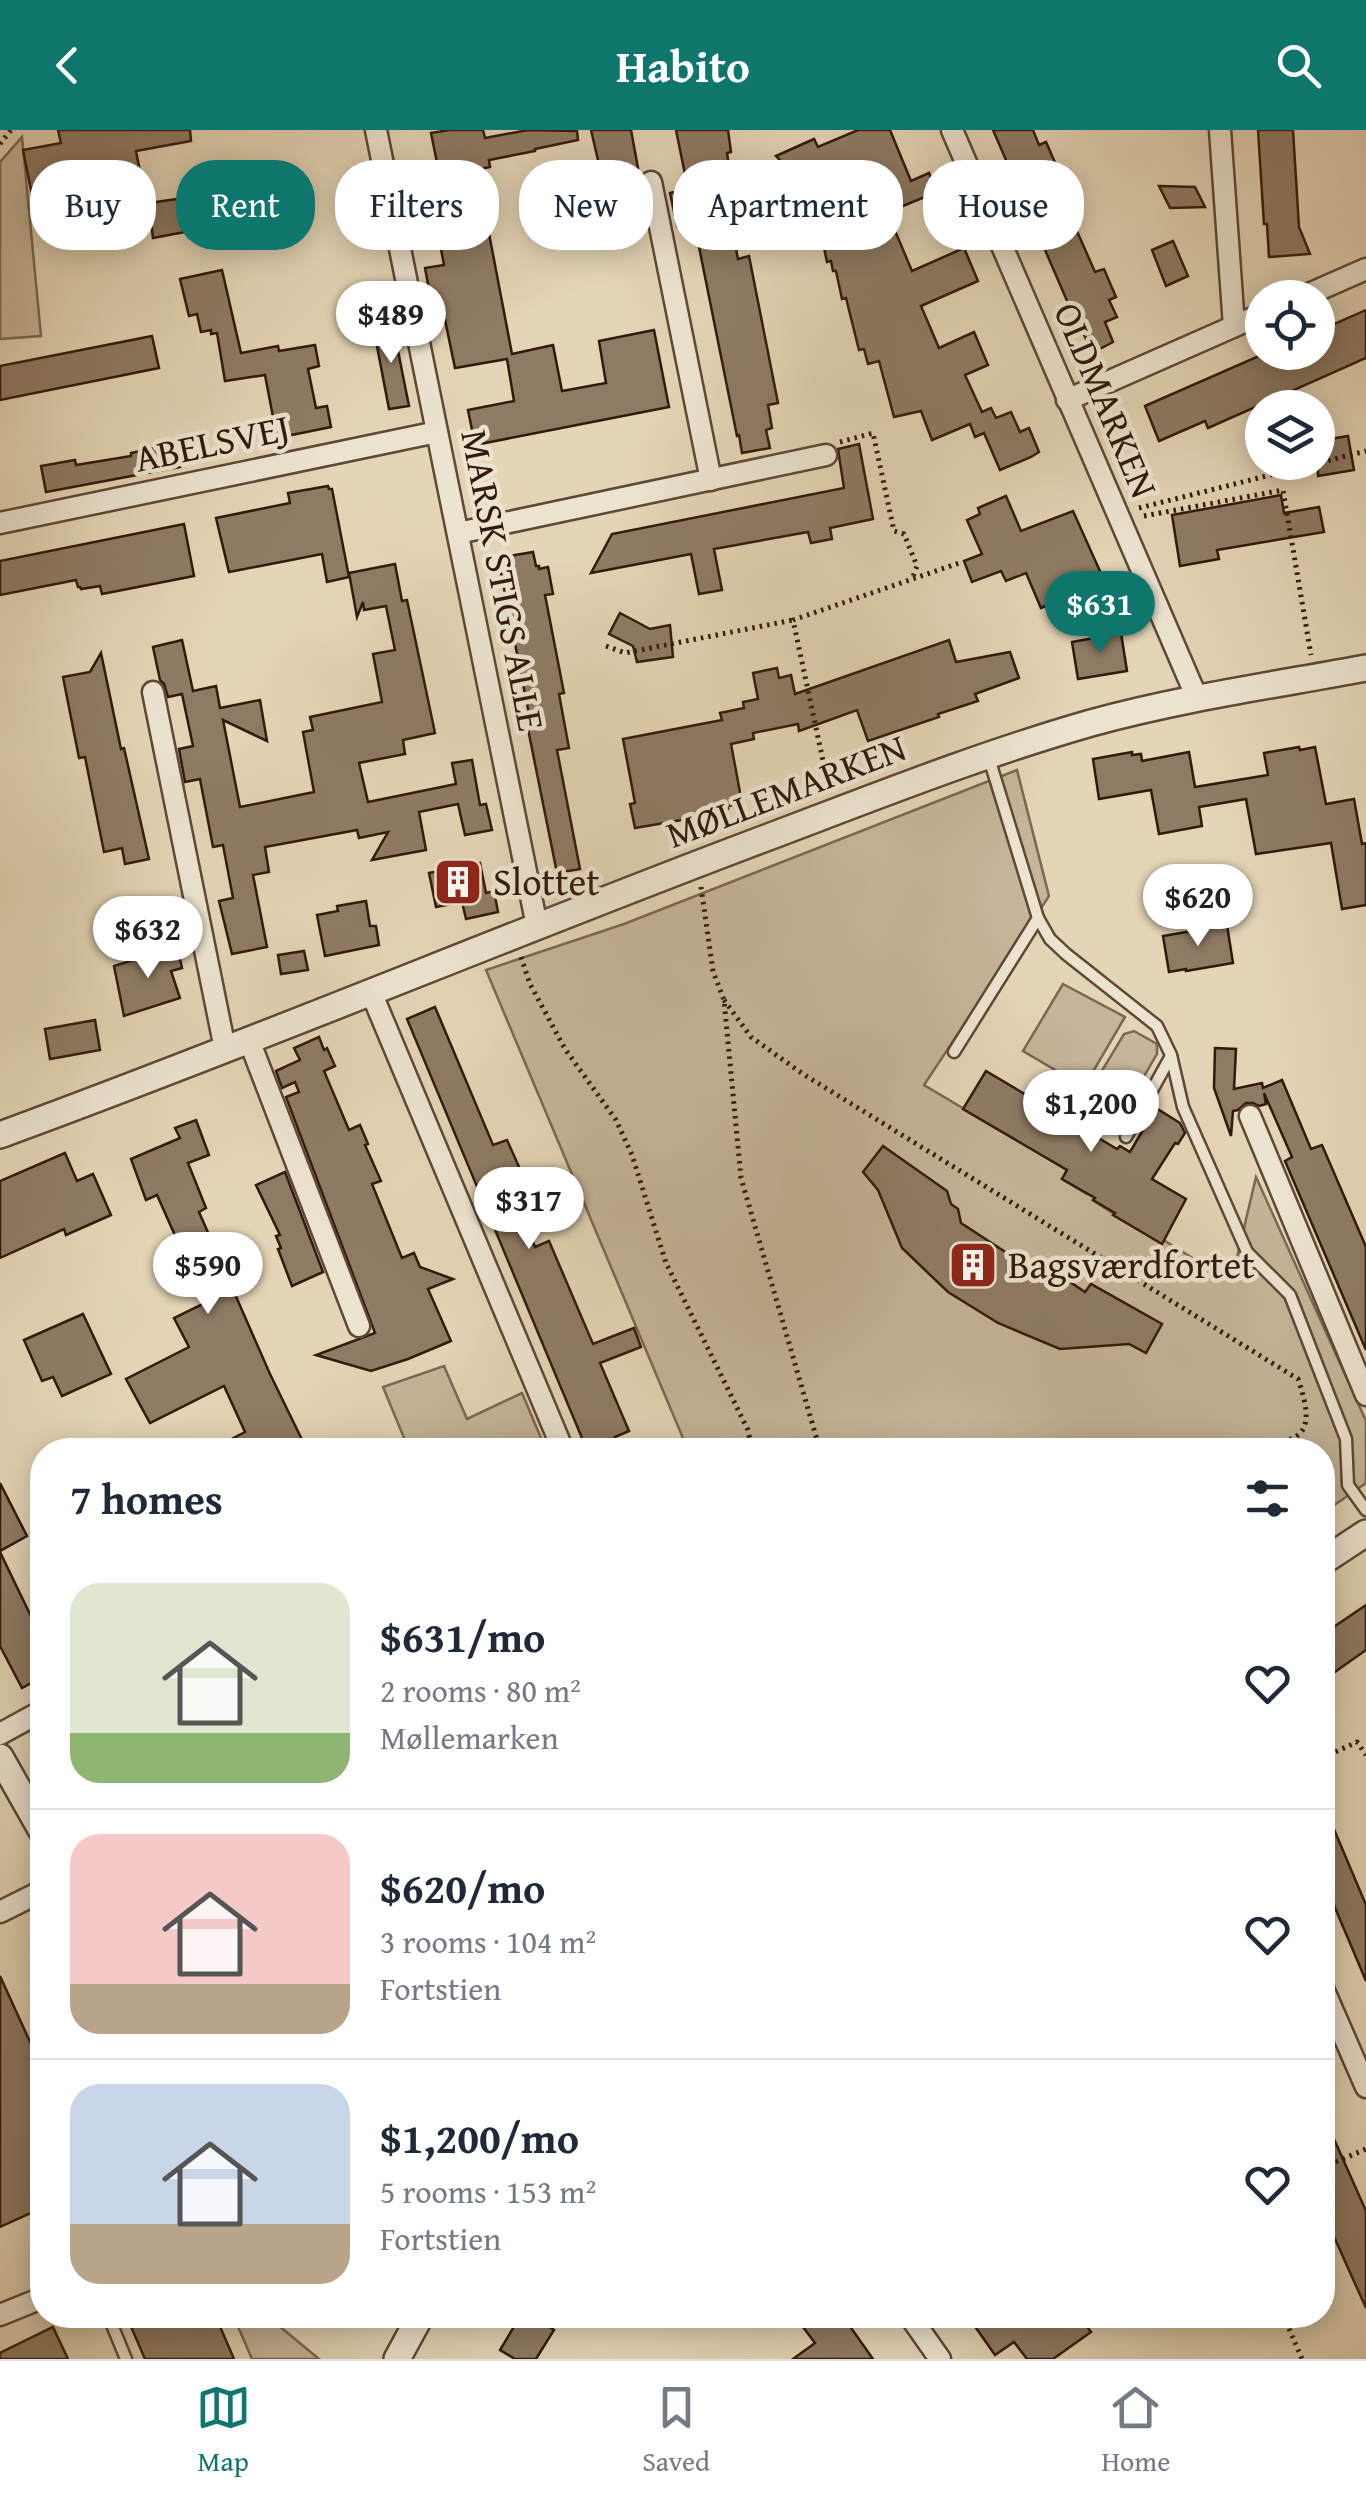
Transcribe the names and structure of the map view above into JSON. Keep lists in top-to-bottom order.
{
  "streets": {
    "street": [
      "OLDMARKEN",
      "ABELSVEJ",
      "MARSK STIGS ALLE",
      "MØLLEMARKEN"
    ]
  },
  "crossings": [
    ["OLDMARKEN", "MØLLEMARKEN"],
    ["ABELSVEJ", "MARSK STIGS ALLE"],
    ["MARSK STIGS ALLE", "MØLLEMARKEN"]
  ],
  "places": {
    "building": ["Slottet", "Bagsværdfortet"]
  },
  "page": {
    "header": "Habito",
    "chip": [
      "Buy",
      "Rent",
      "Filters",
      "New",
      "Apartment",
      "House"
    ],
    "price": [
      "$489",
      "$631",
      "$620",
      "$632",
      "$1,200",
      "$317",
      "$590"
    ],
    "heading": "7 homes",
    "list": [
      {
        "name": "$631/mo",
        "note": "2 rooms · 80 m² · Møllemarken"
      },
      {
        "name": "$620/mo",
        "note": "3 rooms · 104 m² · Fortstien"
      },
      {
        "name": "$1,200/mo",
        "note": "5 rooms · 153 m² · Fortstien"
      }
    ],
    "tabs": ["Map", "Saved", "Home"]
  }
}
